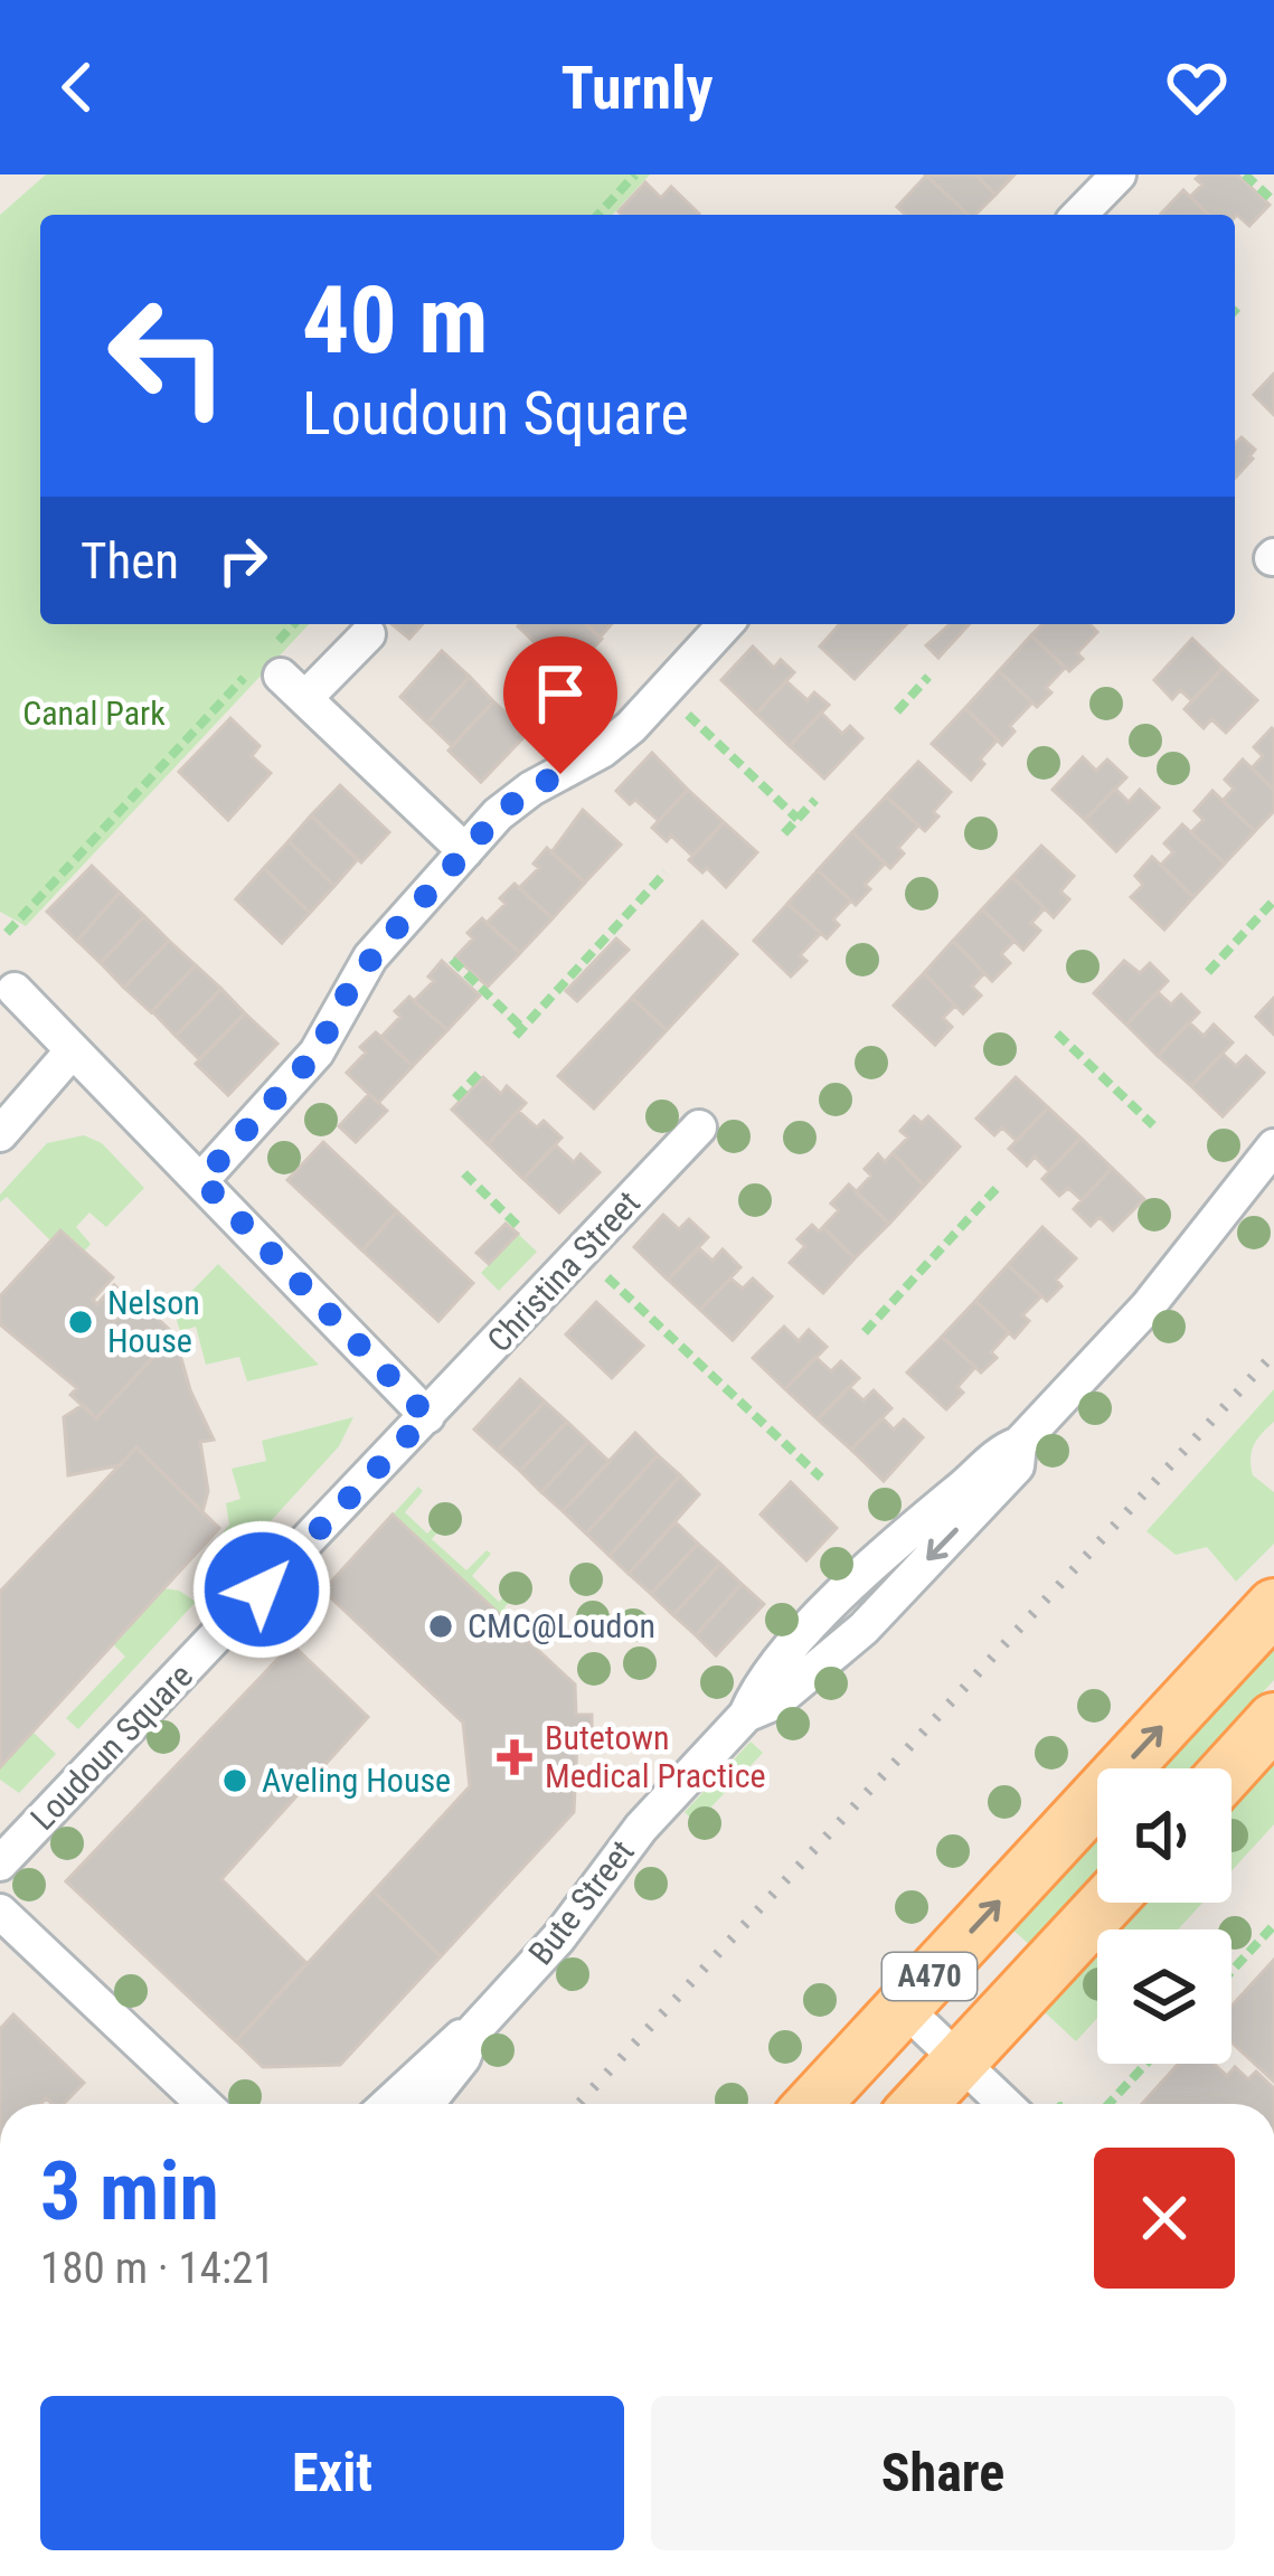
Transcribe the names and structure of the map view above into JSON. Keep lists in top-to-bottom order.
{
  "streets": {
    "main road": ["A470"],
    "street": ["Christina Street", "Loudoun Square", "Bute Street"]
  },
  "crossings": [
    ["Christina Street", "Loudoun Square"]
  ],
  "parks": ["Canal Park"],
  "places": {
    "other": ["Nelson House", "CMC@Loudon", "Aveling House"],
    "health": ["Butetown Medical Practice"]
  },
  "page": {
    "header": "Turnly",
    "turn": ["40 m", "Loudoun Square"],
    "then": "Then",
    "heading": ["3 min", "180 m · 14:21"],
    "buttons": ["Exit", "Share"]
  }
}
